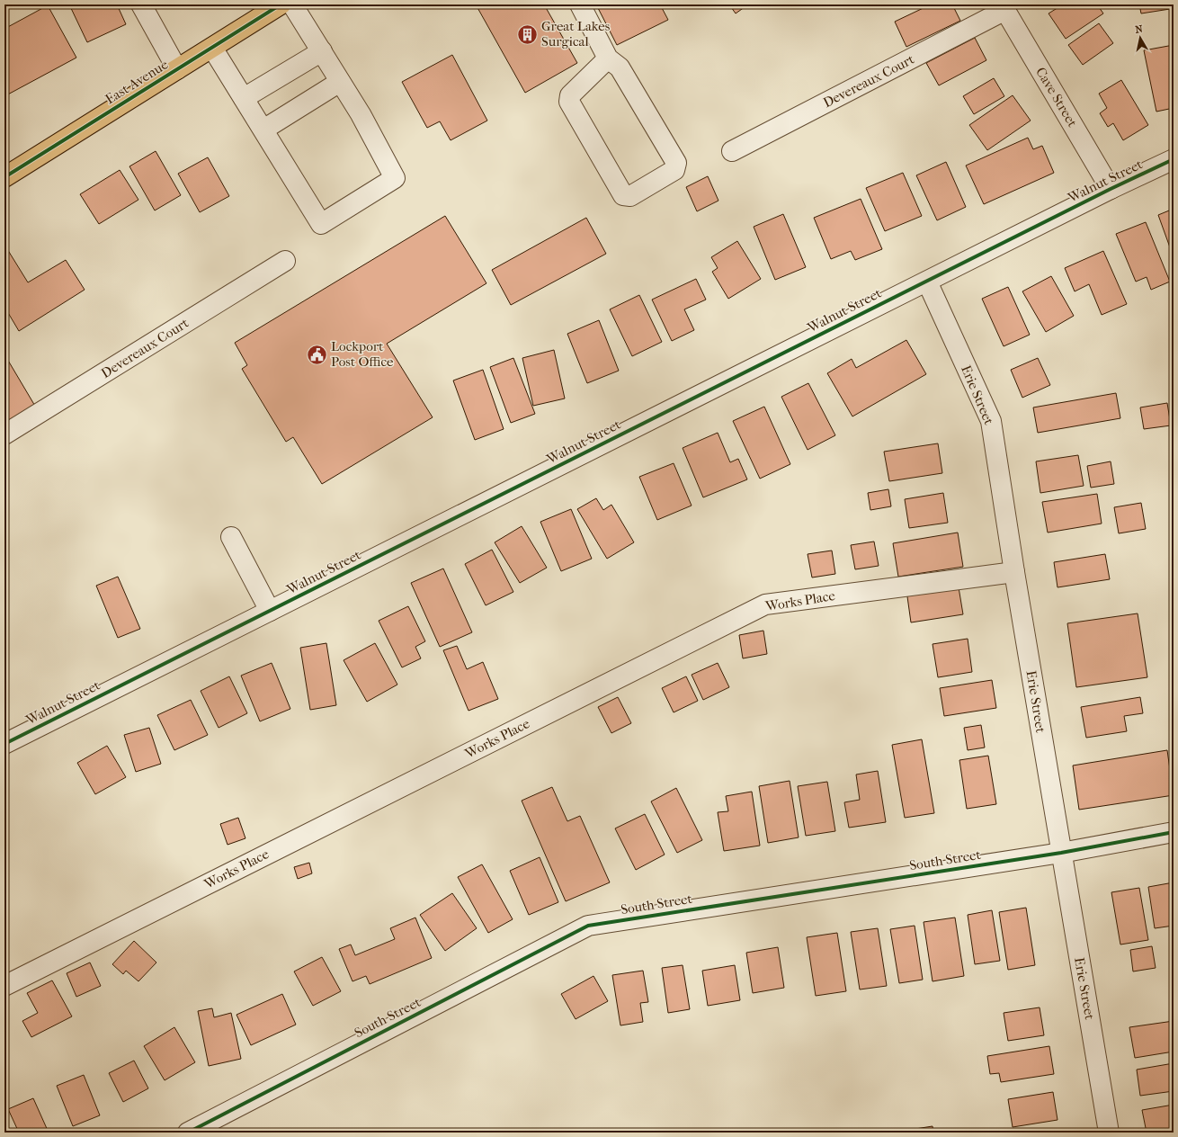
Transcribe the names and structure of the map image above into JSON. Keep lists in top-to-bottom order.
{
  "streets": {
    "highway": ["East Avenue"],
    "street": [
      "Devereaux Court",
      "Cave Street",
      "Walnut Street",
      "Erie Street",
      "Works Place",
      "South Street"
    ]
  },
  "crossings": [
    ["Devereaux Court", "Cave Street"],
    ["Cave Street", "Walnut Street"],
    ["Walnut Street", "Erie Street"],
    ["Erie Street", "Works Place"],
    ["Erie Street", "South Street"]
  ],
  "places": {
    "building": ["Great Lakes Surgical"],
    "public building": ["Lockport Post Office"]
  },
  "north": "top"
}
